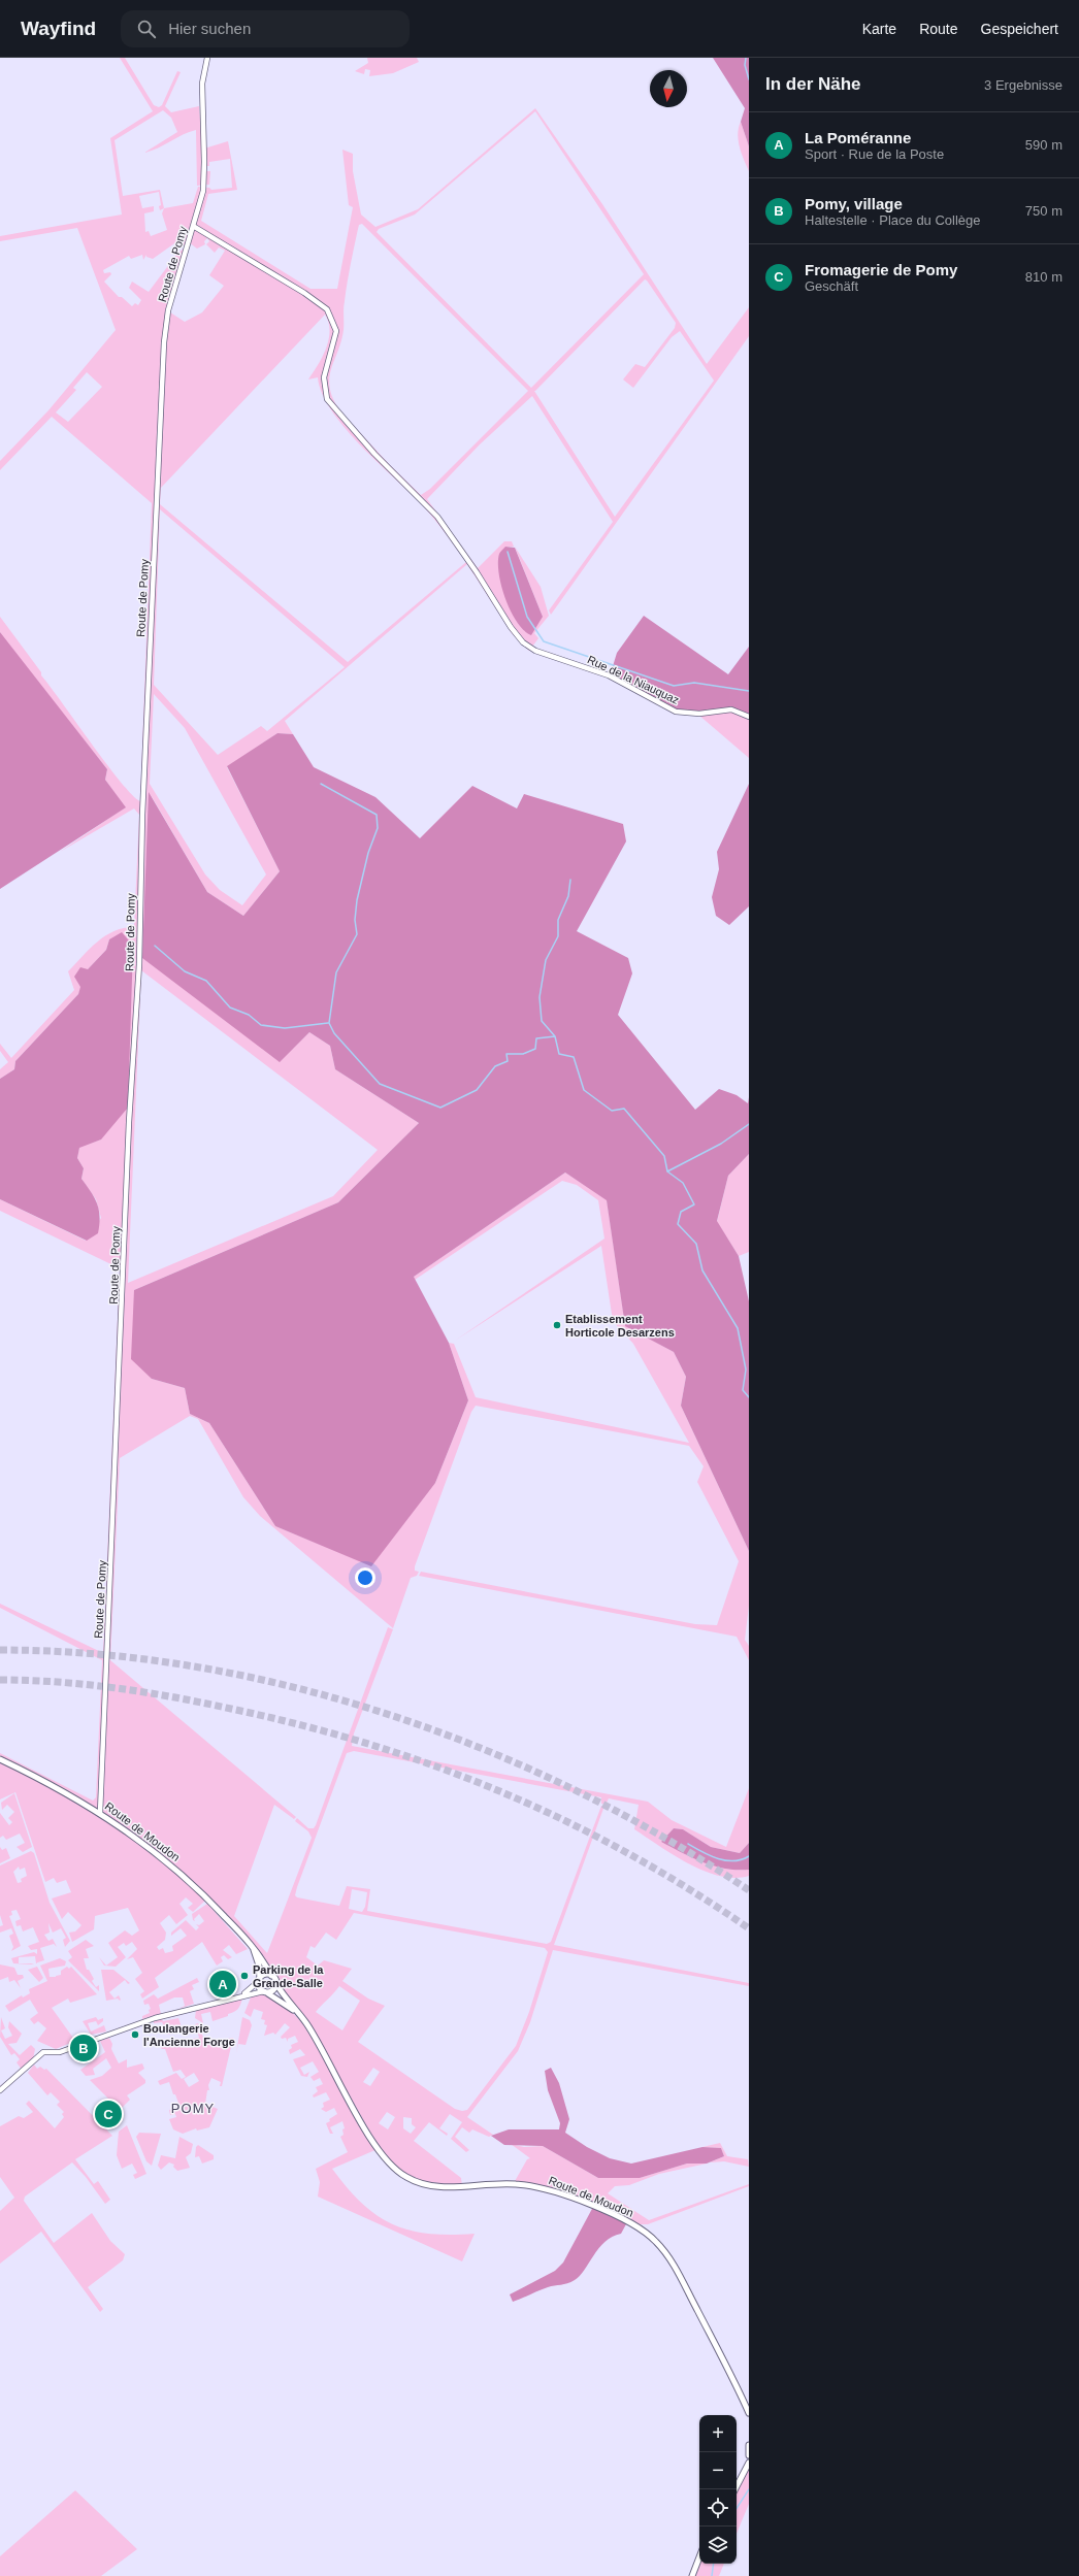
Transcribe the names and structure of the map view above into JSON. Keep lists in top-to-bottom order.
{
  "streets": {
    "main road": ["Route de Moudon"],
    "street": ["Route de Pomy", "Rue de la Niauquaz"]
  },
  "crossings": [
    ["Route de Pomy", "Rue de la Niauquaz"],
    ["Route de Pomy", "Route de Moudon"]
  ],
  "districts": ["POMY"],
  "places": ["Etablissement Horticole Desarzens", "Parking de la Grande-Salle", "Boulangerie l'Ancienne Forge"],
  "north": "bottom",
  "page": {
    "header": "Wayfind",
    "search": "Hier suchen",
    "nav": ["Karte", "Route", "Gespeichert"],
    "heading": ["In der Nähe", "3 Ergebnisse"],
    "list": [
      {
        "mark": "A",
        "name": "La Poméranne",
        "note": "Sport · Rue de la Poste",
        "value": "590 m"
      },
      {
        "mark": "B",
        "name": "Pomy, village",
        "note": "Haltestelle · Place du Collège",
        "value": "750 m"
      },
      {
        "mark": "C",
        "name": "Fromagerie de Pomy",
        "note": "Geschäft",
        "value": "810 m"
      }
    ],
    "pins": ["A", "B", "C"],
    "map_buttons": ["+", "−"]
  }
}
